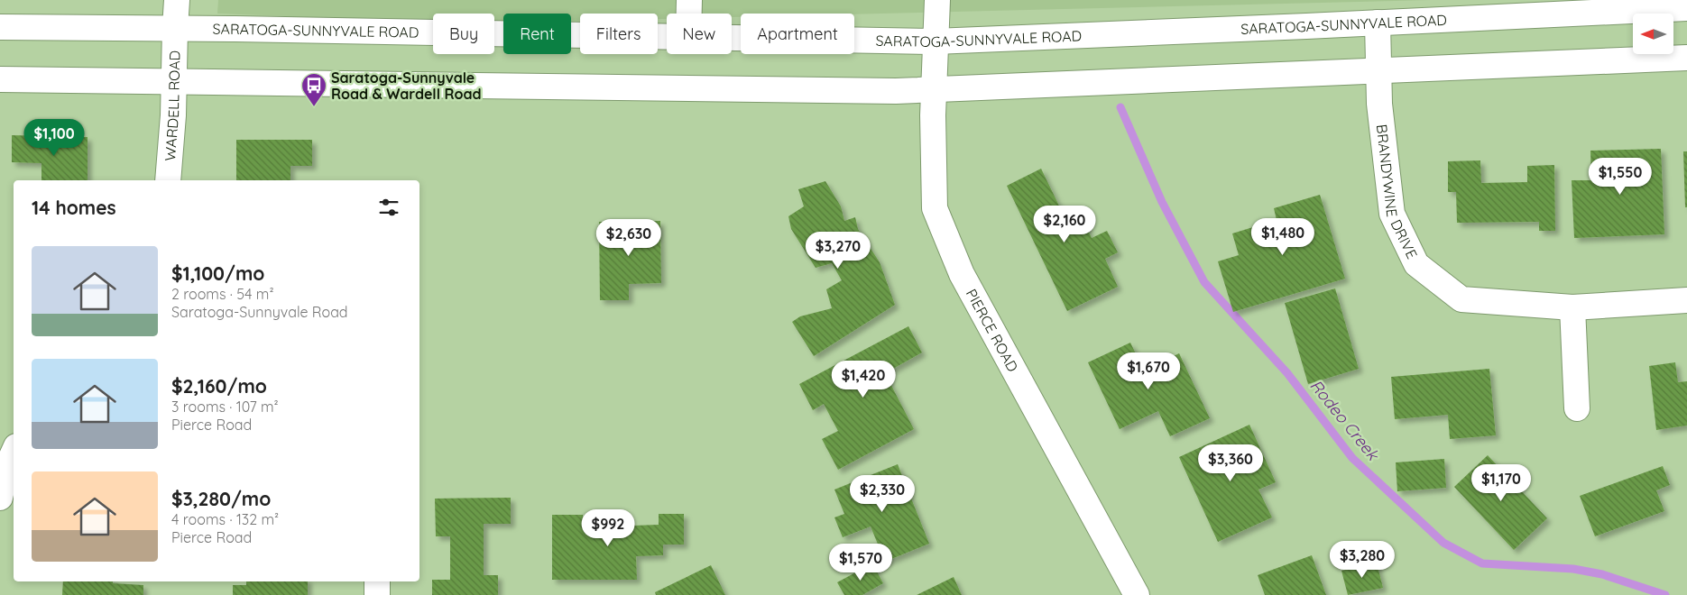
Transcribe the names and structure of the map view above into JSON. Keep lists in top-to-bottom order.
{
  "streets": {
    "main road": [
      "SARATOGA-SUNNYVALE ROAD",
      "WARDELL ROAD",
      "BRANDYWINE DRIVE",
      "PIERCE ROAD"
    ]
  },
  "crossings": [
    ["SARATOGA-SUNNYVALE ROAD", "WARDELL ROAD"],
    ["SARATOGA-SUNNYVALE ROAD", "BRANDYWINE DRIVE"],
    ["SARATOGA-SUNNYVALE ROAD", "PIERCE ROAD"]
  ],
  "water": ["Rodeo Creek"],
  "places": {
    "bus stop": ["Saratoga-Sunnyvale Road & Wardell Road"]
  },
  "north": "left",
  "page": {
    "chip": [
      "Buy",
      "Rent",
      "Filters",
      "New",
      "Apartment"
    ],
    "price": [
      "$1,100",
      "$1,550",
      "$2,160",
      "$1,480",
      "$2,630",
      "$3,270",
      "$1,670",
      "$1,420",
      "$3,360",
      "$1,170",
      "$2,330",
      "$992",
      "$3,280",
      "$1,570"
    ],
    "heading": "14 homes",
    "list": [
      {
        "name": "$1,100/mo",
        "note": "2 rooms · 54 m² · Saratoga-Sunnyvale Road"
      },
      {
        "name": "$2,160/mo",
        "note": "3 rooms · 107 m² · Pierce Road"
      },
      {
        "name": "$3,280/mo",
        "note": "4 rooms · 132 m² · Pierce Road"
      }
    ]
  }
}
